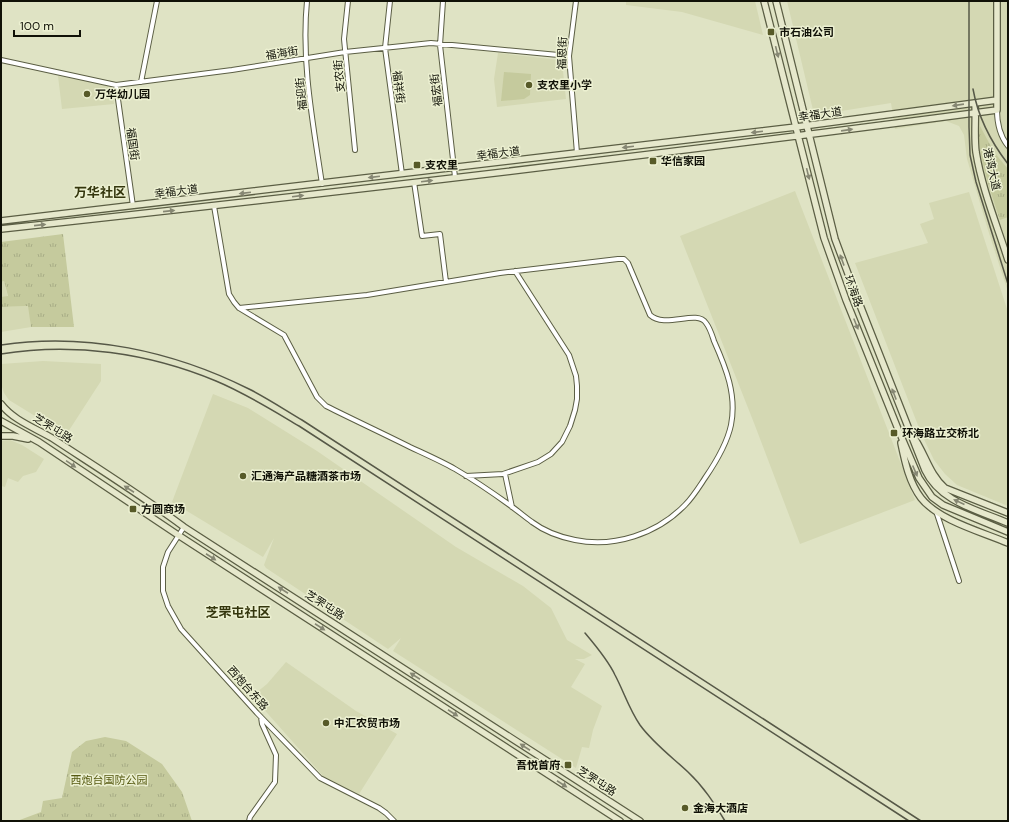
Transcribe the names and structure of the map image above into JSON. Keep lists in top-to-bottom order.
{
  "streets": {
    "main road": [
      "幸福大道",
      "港湾大道",
      "环海路",
      "芝罘屯路"
    ],
    "street": [
      "福海街",
      "福恩街",
      "支农街",
      "福祥街",
      "福宏街",
      "福迎街",
      "福国街",
      "西炮台东路"
    ]
  },
  "crossings": [
    ["福海街", "福恩街"],
    ["福海街", "支农街"],
    ["福海街", "福祥街"],
    ["福海街", "福宏街"],
    ["福海街", "福迎街"],
    ["福海街", "福国街"],
    ["福恩街", "幸福大道"],
    ["福祥街", "幸福大道"],
    ["福宏街", "幸福大道"],
    ["福迎街", "幸福大道"],
    ["幸福大道", "福国街"],
    ["幸福大道", "港湾大道"],
    ["幸福大道", "环海路"],
    ["芝罘屯路", "西炮台东路"]
  ],
  "districts": ["万华社区", "芝罘屯社区"],
  "parks": ["西炮台国防公园"],
  "places": {
    "transit": [
      "市石油公司",
      "华信家园",
      "支农里",
      "环海路立交桥北",
      "方圆商场",
      "吾悦首府"
    ],
    "other": [
      "支农里小学",
      "万华幼儿园",
      "汇通海产品糖酒茶市场",
      "中汇农贸市场",
      "金海大酒店"
    ]
  },
  "scale_bar": "100 m"
}
